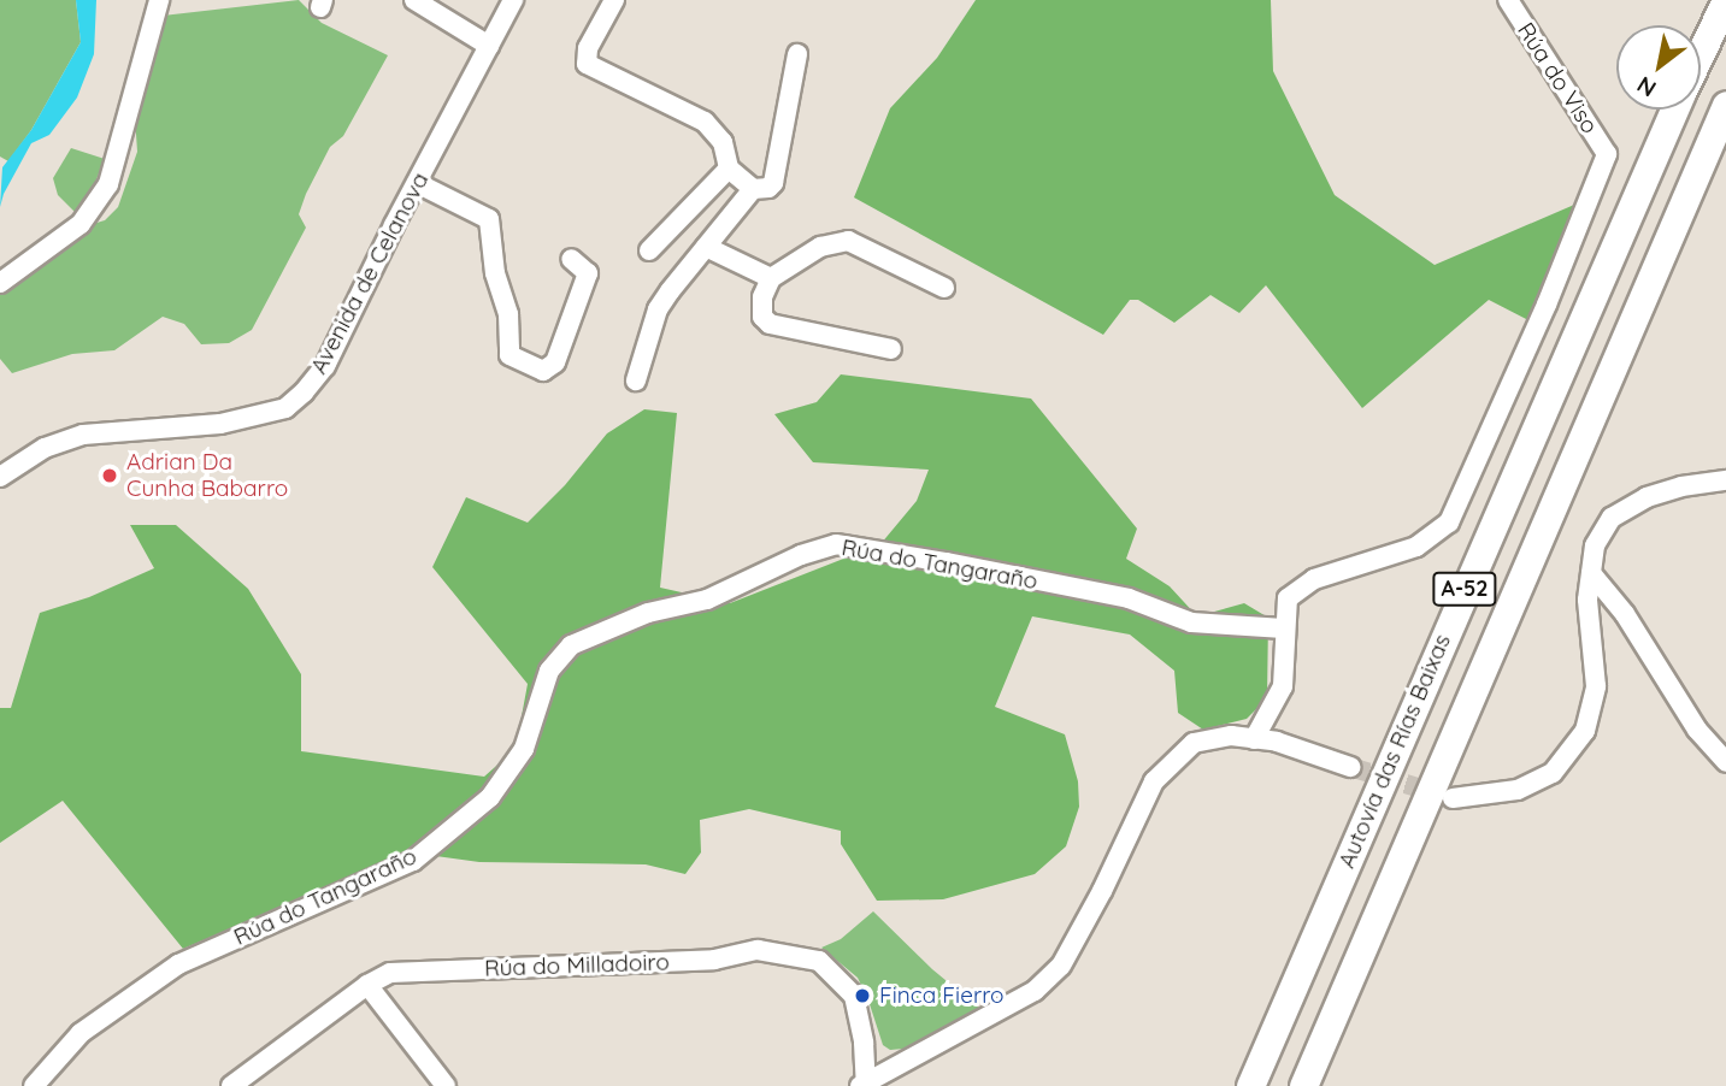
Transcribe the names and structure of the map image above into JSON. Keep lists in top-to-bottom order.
{
  "streets": {
    "highway": ["A-52", "Autovía das Rías Baixas"],
    "street": [
      "Rúa do Viso",
      "Avenida de Celanova",
      "Rúa do Tangaraño",
      "Rúa do Milladoiro"
    ]
  },
  "crossings": [
    ["Rúa do Viso", "Rúa do Tangaraño"]
  ],
  "places": ["Adrian Da Cunha Babarro", "Finca Fierro"],
  "north": "bottom left"
}
